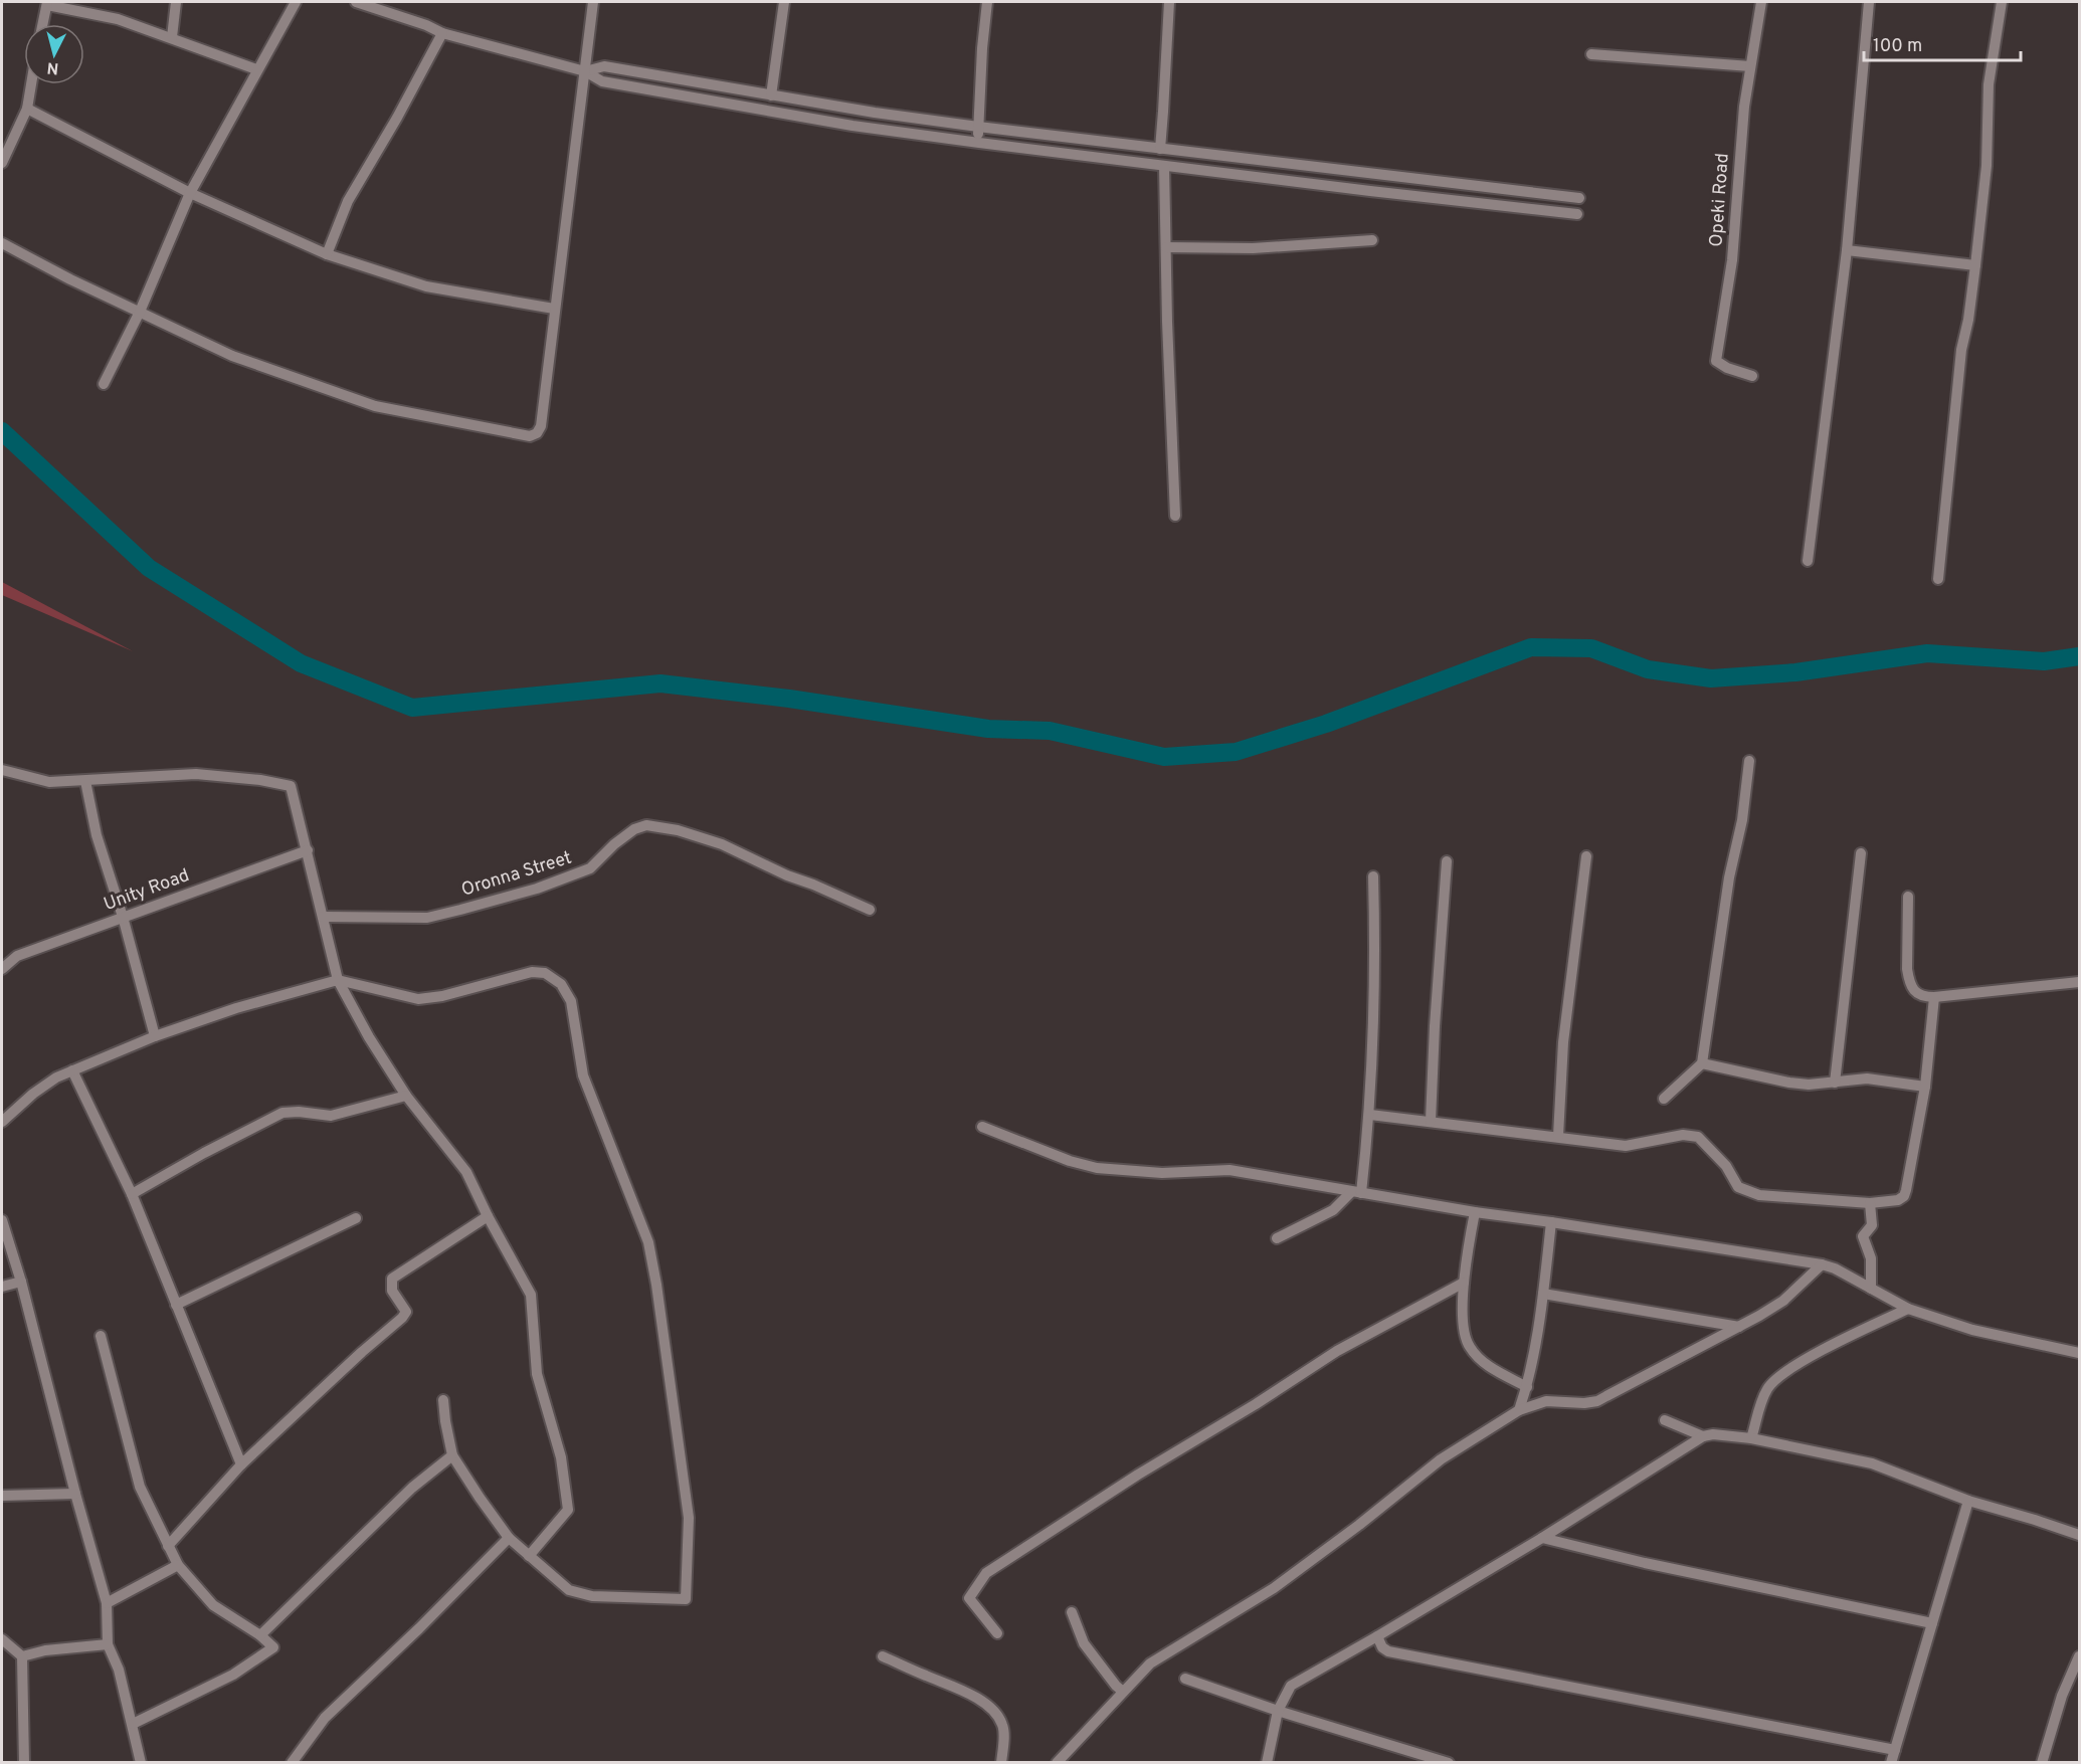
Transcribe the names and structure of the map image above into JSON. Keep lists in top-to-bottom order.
{
  "streets": {
    "street": ["Opeki Road", "Oronna Street", "Unity Road"]
  },
  "scale_bar": "100 m",
  "north": "bottom"
}
